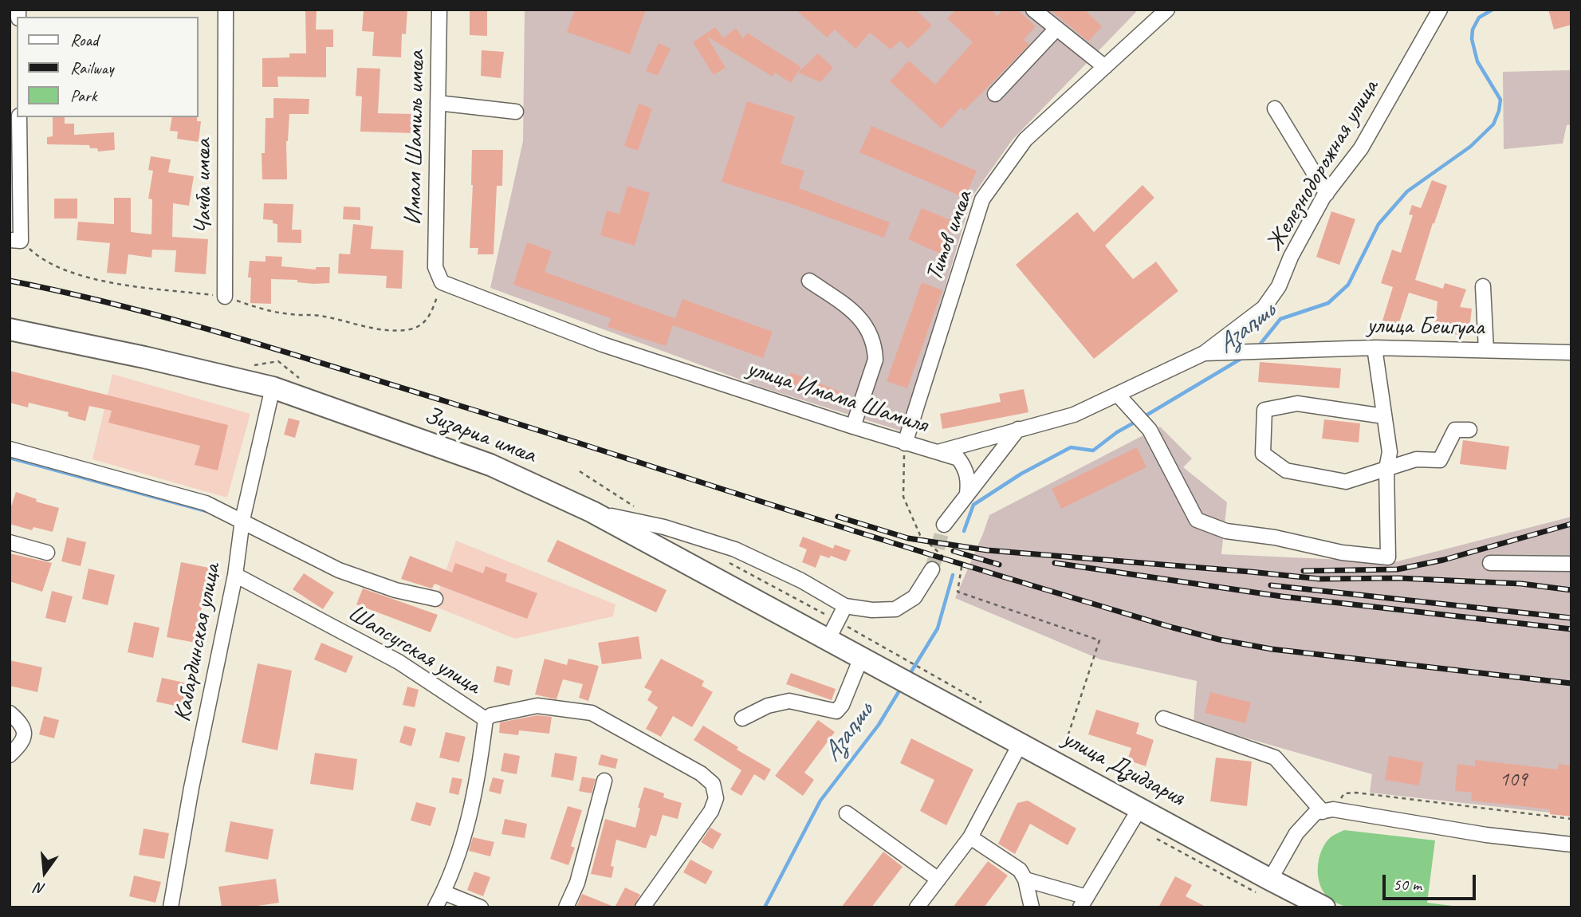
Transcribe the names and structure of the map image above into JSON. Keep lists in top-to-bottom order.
{
  "streets": {
    "highway": ["Ӡиӡариа имҩа", "улица Дзидзария"],
    "street": [
      "Имам Шамиль имҩа",
      "Железнодорожная улица",
      "Чачба имҩа",
      "Титов имҩа",
      "улица Беигуаа",
      "улица Имама Шамиля",
      "Кабардинская улица",
      "Шапсугская улица"
    ]
  },
  "crossings": [
    ["Имам Шамиль имҩа", "улица Имама Шамиля"],
    ["Железнодорожная улица", "улица Имама Шамиля"],
    ["Титов имҩа", "улица Имама Шамиля"],
    ["улица Беигуаа", "улица Имама Шамиля"],
    ["Ӡиӡариа имҩа", "Кабардинская улица"],
    ["Ӡиӡариа имҩа", "улица Дзидзария"],
    ["Кабардинская улица", "Шапсугская улица"]
  ],
  "water": ["Аӡаԥшь"],
  "house_numbers": ["109"],
  "legend": ["Road", "Railway", "Park"],
  "scale_bar": "50 m",
  "north": "bottom"
}
